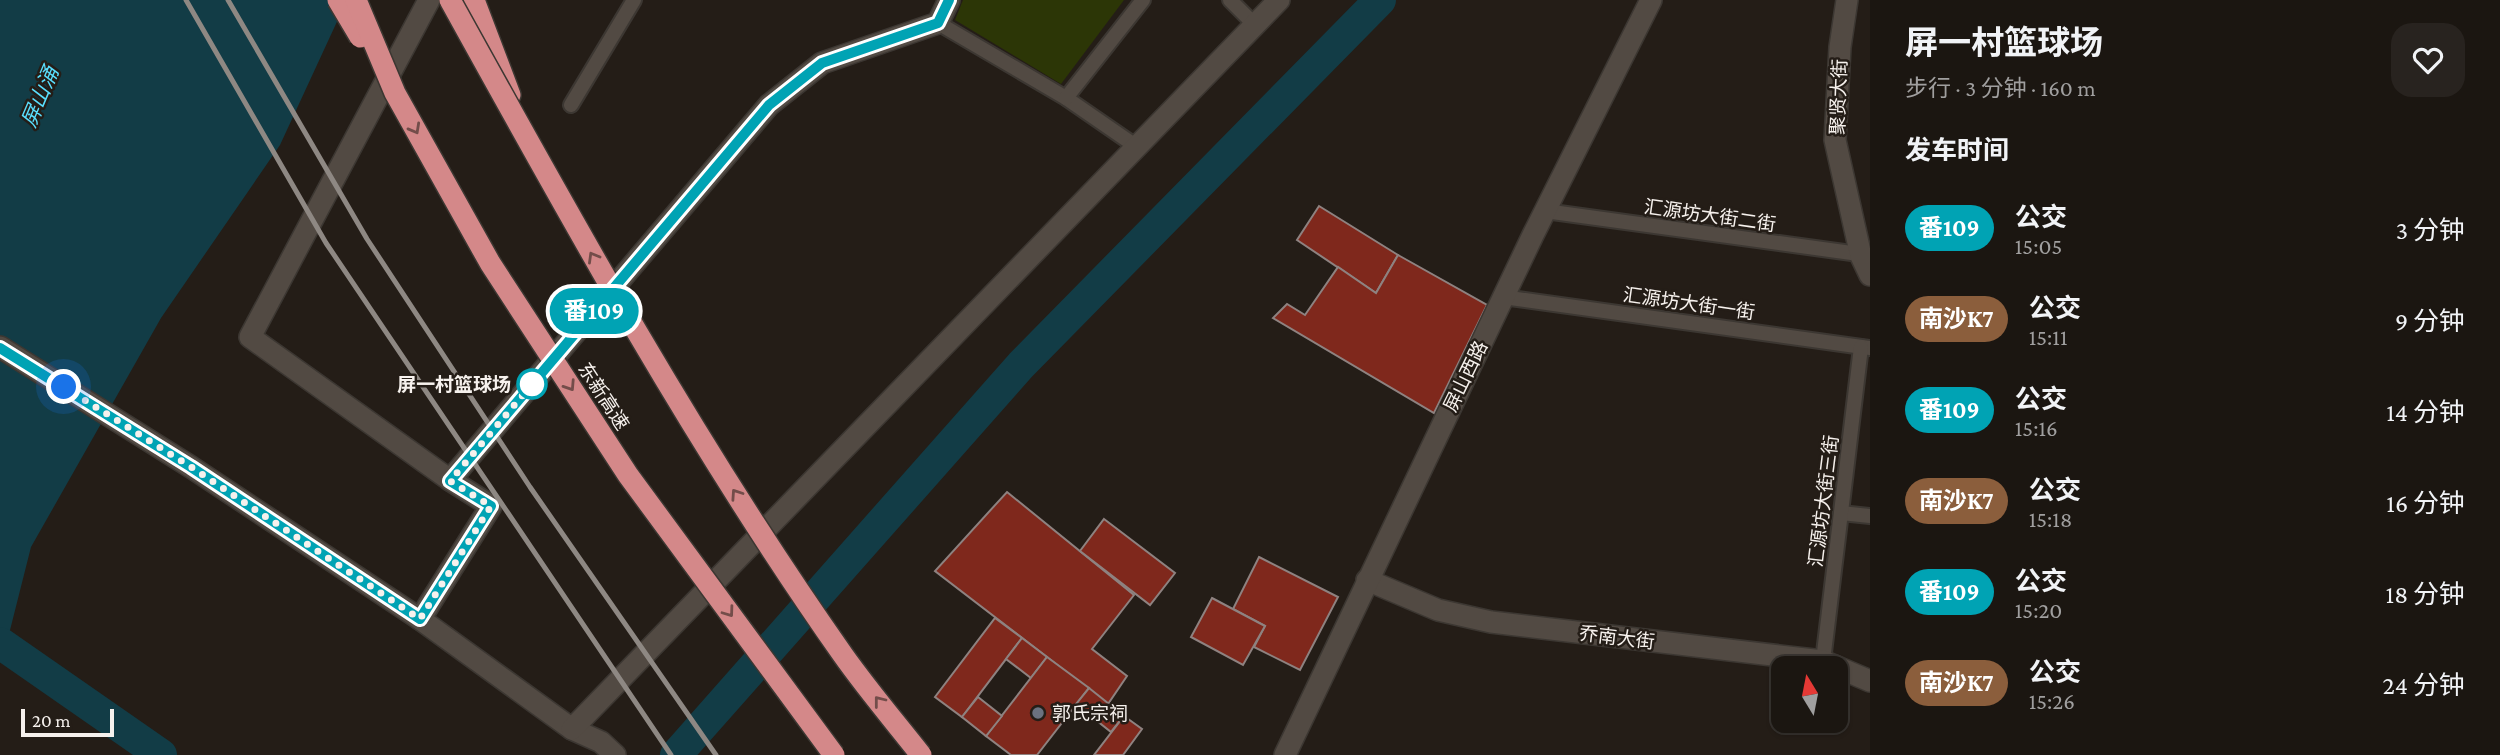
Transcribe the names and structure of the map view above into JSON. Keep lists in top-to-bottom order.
{
  "streets": {
    "highway": ["东新高速"],
    "street": ["聚贤大街", "屏山西路", "乔南大街"],
    "lane": ["汇源坊大街二街", "汇源坊大街一街", "汇源坊大街三街"]
  },
  "crossings": [
    ["聚贤大街", "汇源坊大街二街"],
    ["汇源坊大街二街", "屏山西路"],
    ["汇源坊大街一街", "屏山西路"],
    ["汇源坊大街一街", "汇源坊大街三街"],
    ["屏山西路", "乔南大街"]
  ],
  "water": ["屏山涌"],
  "places": ["屏一村篮球场", "郭氏宗祠"],
  "lines": ["bus line 番109"],
  "scale_bar": "20 m",
  "north": "top",
  "page": {
    "on_map": "番109",
    "heading": [
      ["屏一村篮球场", "步行 · 3 分钟 · 160 m"],
      "发车时间"
    ],
    "list": [
      {
        "mark": "番109",
        "name": "公交",
        "note": "15:05",
        "value": "3 分钟"
      },
      {
        "mark": "南沙K7",
        "name": "公交",
        "note": "15:11",
        "value": "9 分钟"
      },
      {
        "mark": "番109",
        "name": "公交",
        "note": "15:16",
        "value": "14 分钟"
      },
      {
        "mark": "南沙K7",
        "name": "公交",
        "note": "15:18",
        "value": "16 分钟"
      },
      {
        "mark": "番109",
        "name": "公交",
        "note": "15:20",
        "value": "18 分钟"
      },
      {
        "mark": "南沙K7",
        "name": "公交",
        "note": "15:26",
        "value": "24 分钟"
      }
    ],
    "scale": "20 m"
  }
}
